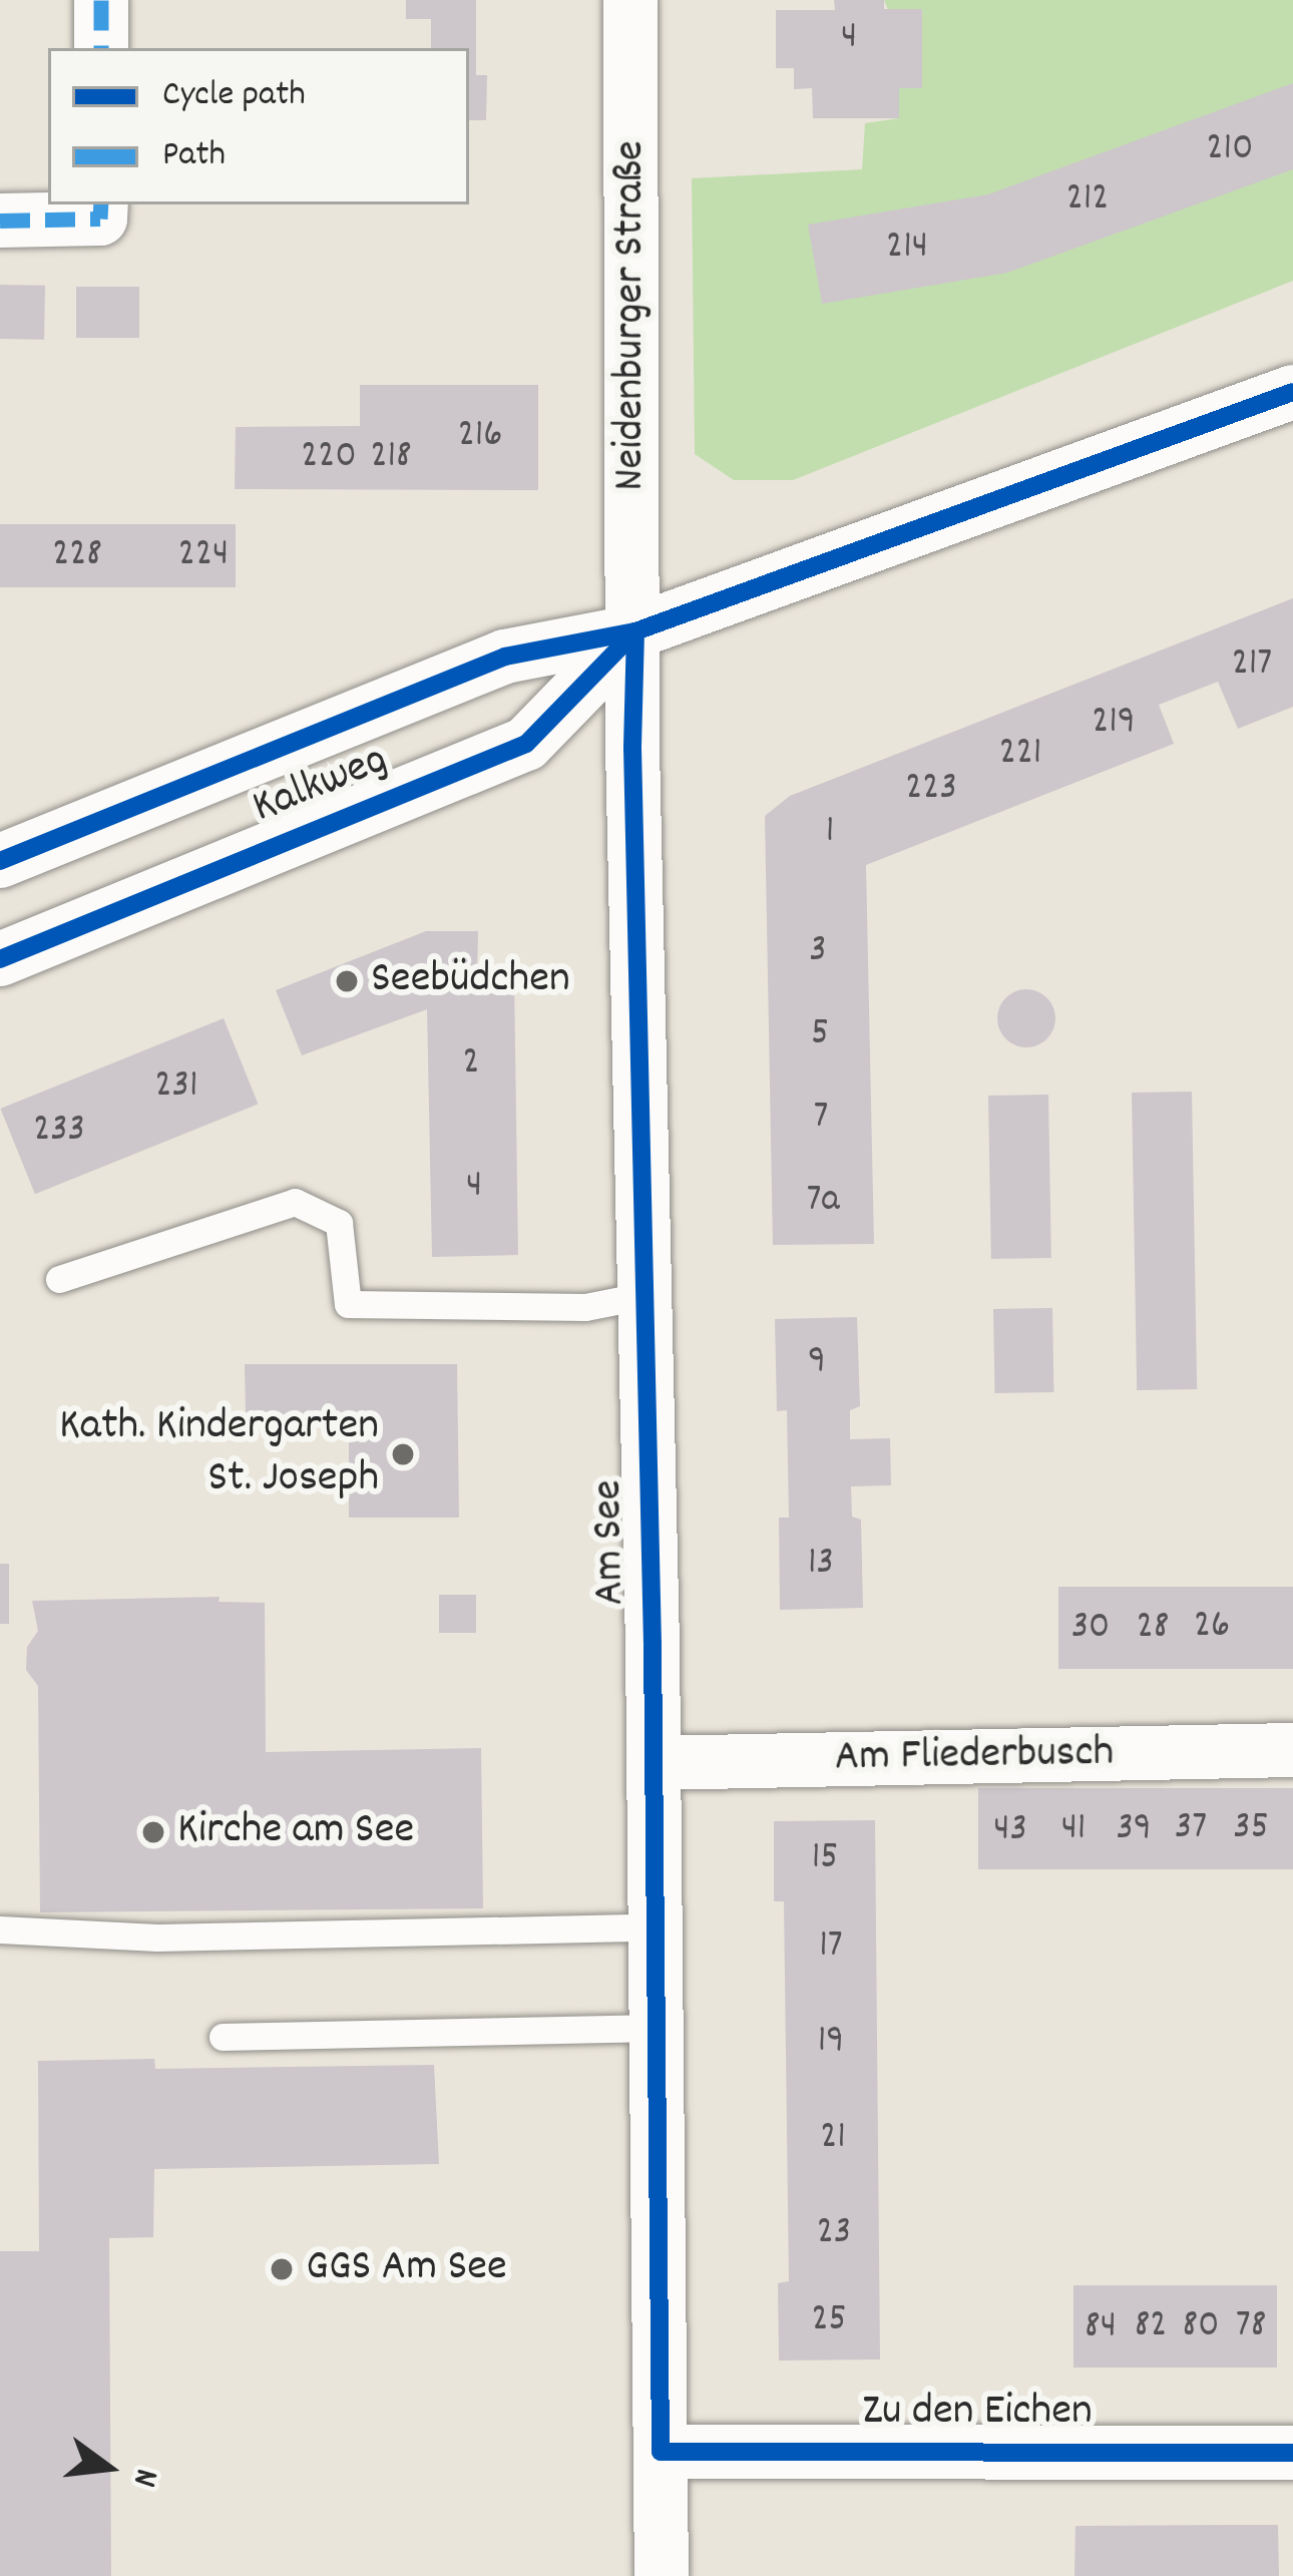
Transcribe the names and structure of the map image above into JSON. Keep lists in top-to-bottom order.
{
  "streets": {
    "street": [
      "Neidenburger Straße",
      "Kalkweg",
      "Am See",
      "Am Fliederbusch",
      "Zu den Eichen"
    ]
  },
  "crossings": [
    ["Neidenburger Straße", "Kalkweg"],
    ["Neidenburger Straße", "Am See"],
    ["Kalkweg", "Am See"],
    ["Am See", "Am Fliederbusch"],
    ["Am See", "Zu den Eichen"]
  ],
  "places": [
    "Seebüdchen",
    "Kath. Kindergarten St. Joseph",
    "Kirche am See",
    "GGS Am See"
  ],
  "house_numbers": [
    "4",
    "210",
    "212",
    "214",
    "216",
    "220",
    "218",
    "228",
    "224",
    "217",
    "219",
    "221",
    "223",
    "1",
    "3",
    "5",
    "2",
    "231",
    "7",
    "233",
    "4",
    "7a",
    "9",
    "13",
    "26",
    "30",
    "28",
    "37",
    "35",
    "41",
    "39",
    "43",
    "15",
    "17",
    "19",
    "21",
    "23",
    "25",
    "82",
    "80",
    "78",
    "84"
  ],
  "legend": ["Cycle path", "Path"],
  "north": "right"
}
